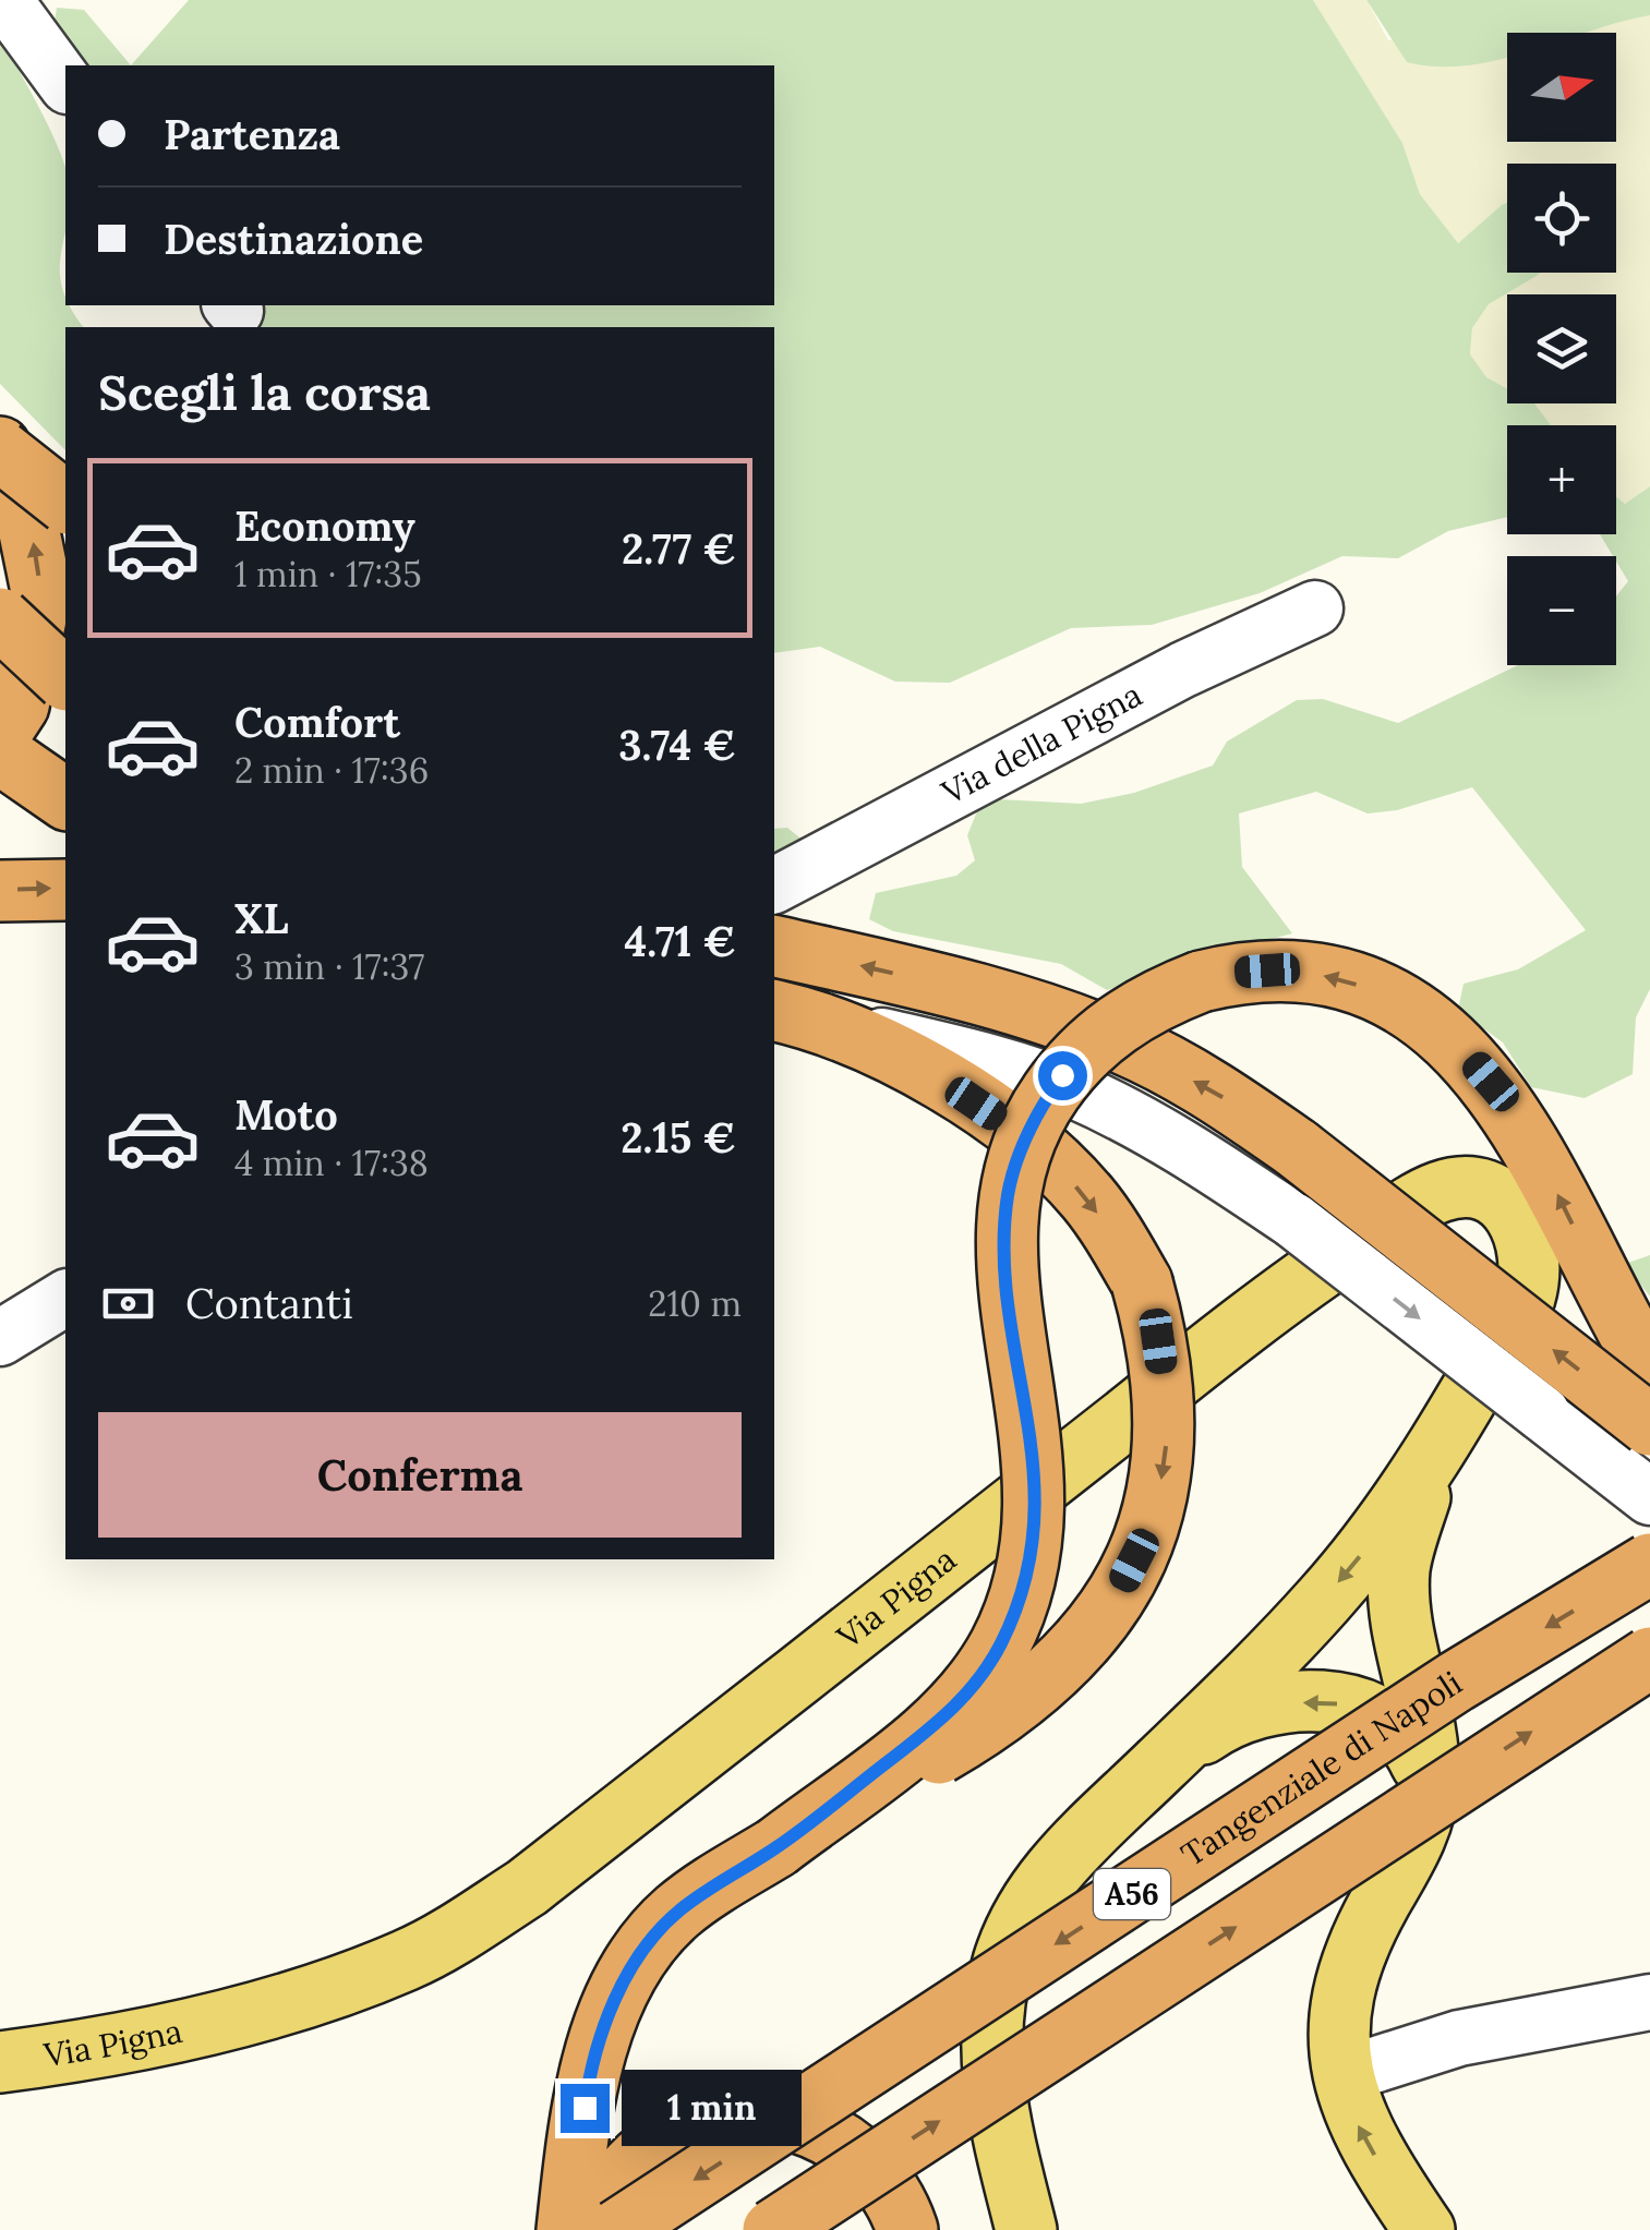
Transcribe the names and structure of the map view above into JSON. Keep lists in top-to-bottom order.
{
  "streets": {
    "highway": ["Tangenziale di Napoli", "A56"],
    "main road": ["Via Pigna"],
    "street": ["Via della Pigna"]
  },
  "north": "right",
  "page": {
    "map_buttons": ["+", "−"],
    "banner": ["Partenza", "Destinazione"],
    "heading": "Scegli la corsa",
    "list": [
      {
        "name": "Economy",
        "note": "1 min · 17:35",
        "value": "2.77 €"
      },
      {
        "name": "Comfort",
        "note": "2 min · 17:36",
        "value": "3.74 €"
      },
      {
        "name": "XL",
        "note": "3 min · 17:37",
        "value": "4.71 €"
      },
      {
        "name": "Moto",
        "note": "4 min · 17:38",
        "value": "2.15 €"
      }
    ],
    "pay": ["Contanti", "210 m"],
    "buttons": "Conferma",
    "bubble": "1 min"
  }
}
